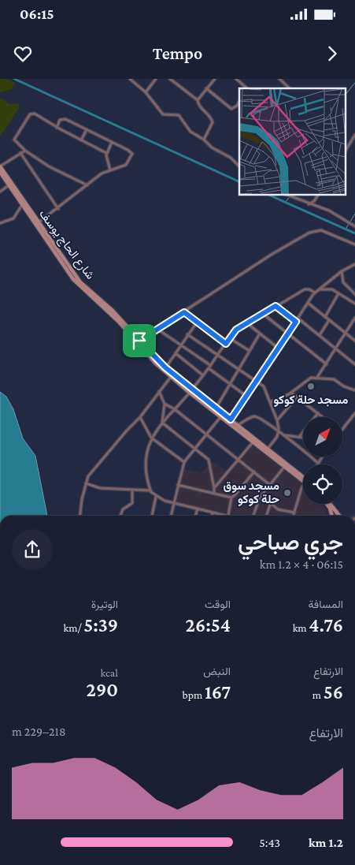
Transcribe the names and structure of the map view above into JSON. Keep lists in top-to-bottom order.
{
  "streets": {
    "main road": ["شارع الحاج يوسف"]
  },
  "places": ["مسجد حلة كوكو", "مسجد سوق حلة كوكو"],
  "north": "top right",
  "page": {
    "status": "06:15",
    "header": "Tempo",
    "heading": ["جري صباحي", "06:15 · 4 × 1.2 km"],
    "stats": [
      ["المسافة", "4.76 km"],
      ["الوقت", "26:54"],
      ["الوتيرة", "5:39 /km"],
      ["الارتفاع", "56 m"],
      ["النبض", "167 bpm"],
      ["kcal", "290"]
    ],
    "chart": ["الارتفاع", "218–229 m"],
    "list": [
      {
        "name": "1.2 km",
        "note": "5:43"
      }
    ]
  }
}
